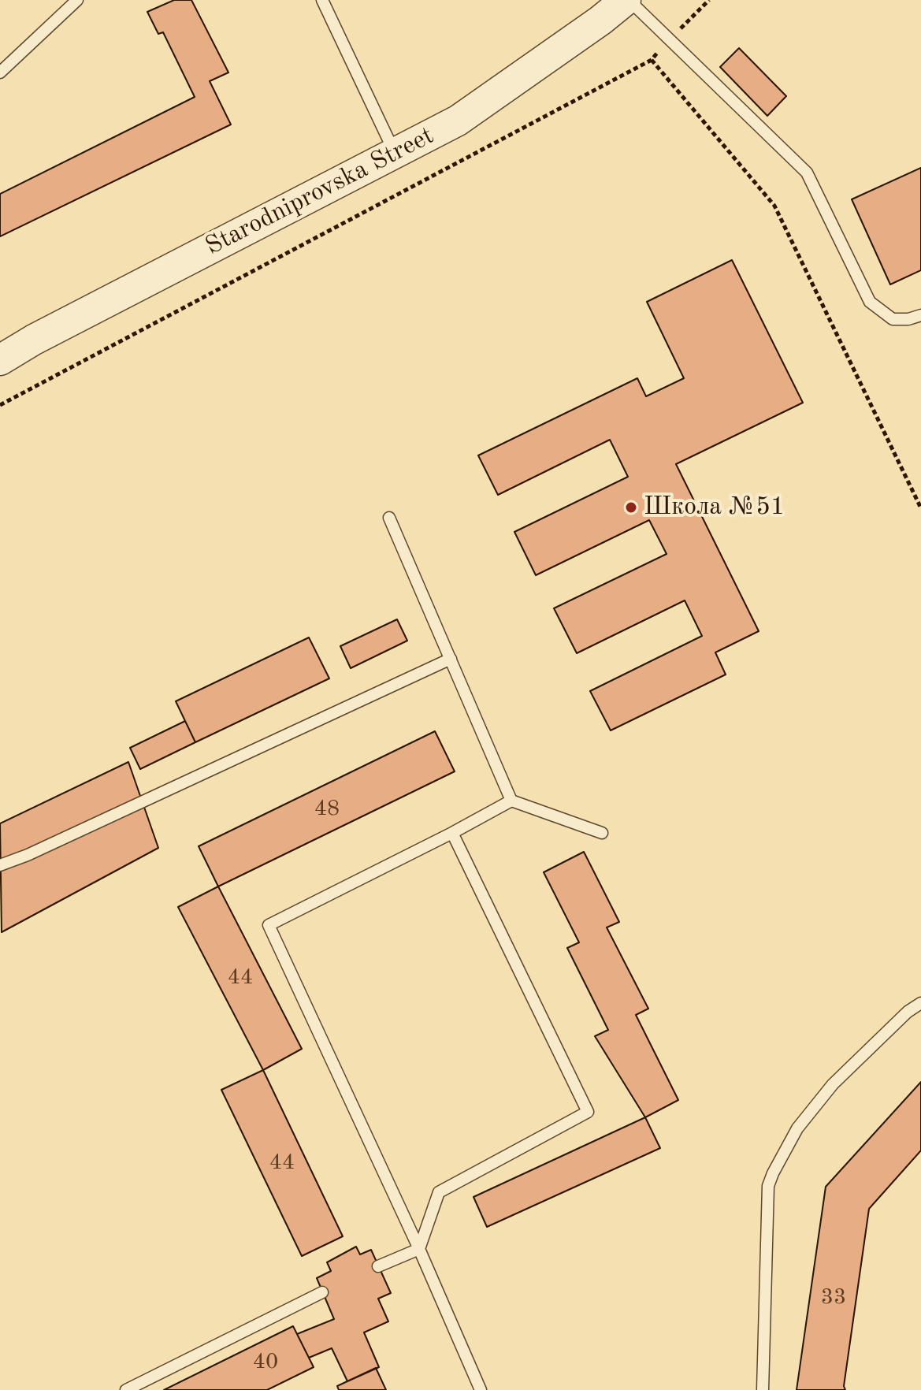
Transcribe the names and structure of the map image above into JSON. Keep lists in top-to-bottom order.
{
  "streets": {
    "street": ["Starodniprovska Street"]
  },
  "places": ["Школа №51"],
  "house_numbers": [
    "48",
    "44",
    "44",
    "33",
    "40"
  ]
}
